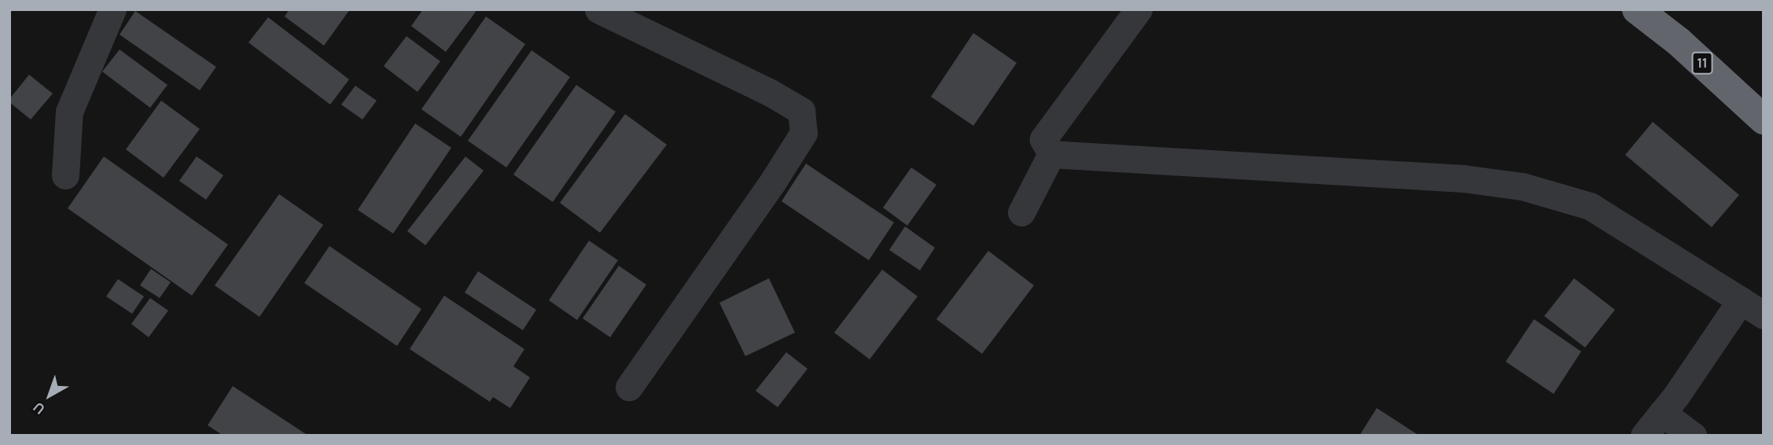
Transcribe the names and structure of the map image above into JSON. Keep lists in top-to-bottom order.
{
  "streets": {
    "highway": ["11"]
  },
  "north": "bottom left"
}
